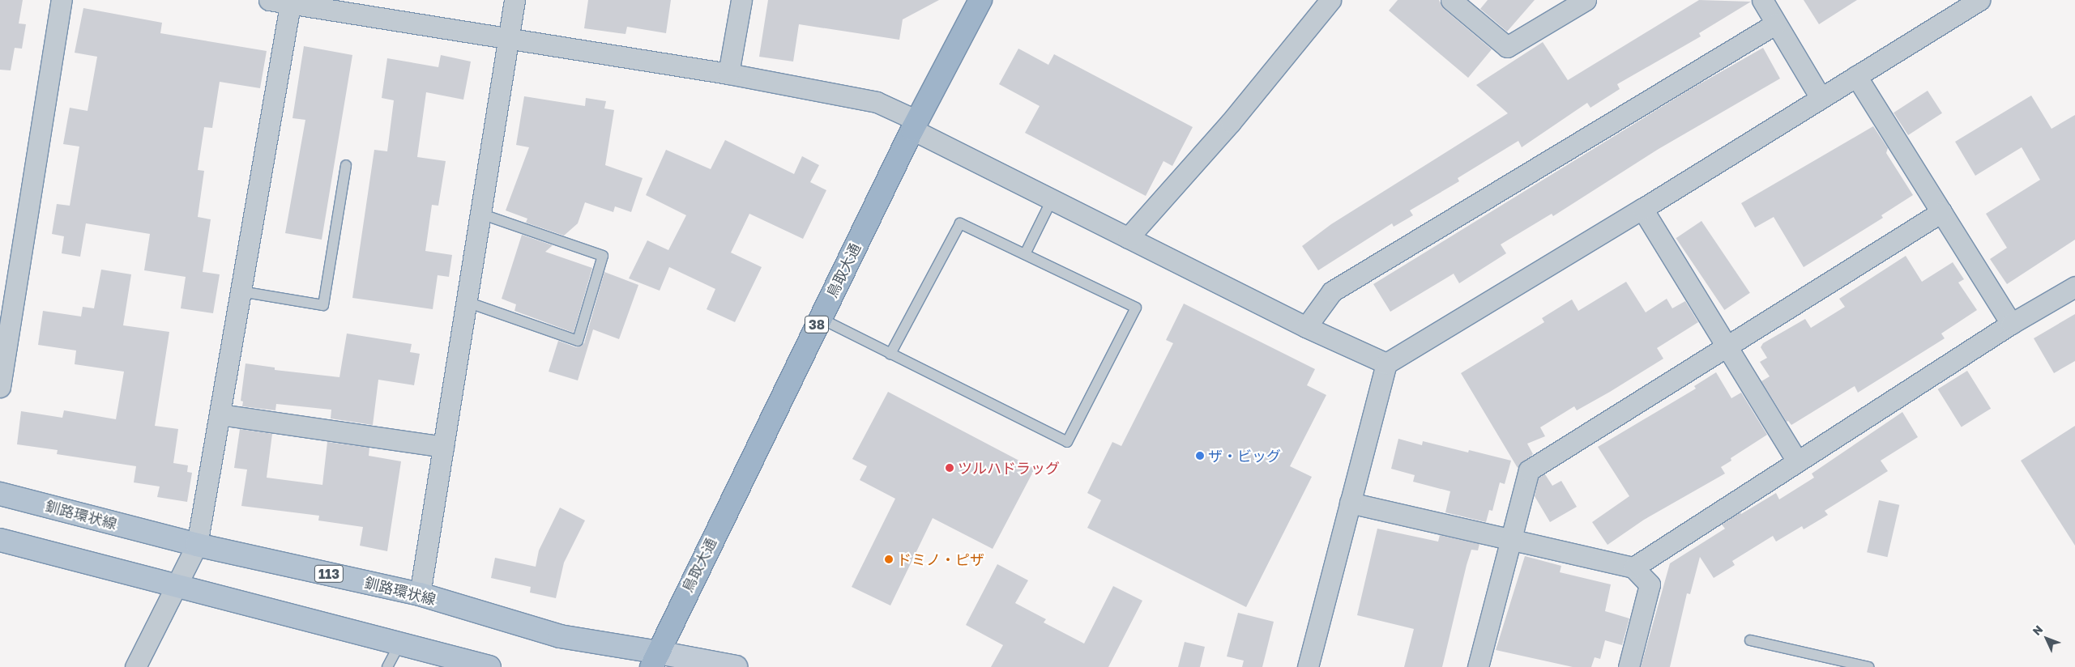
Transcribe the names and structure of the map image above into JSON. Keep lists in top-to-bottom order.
{
  "streets": {
    "highway": ["鳥取大通", "38"],
    "main road": ["釧路環状線", "113"]
  },
  "crossings": [
    ["鳥取大通", "釧路環状線"]
  ],
  "places": ["ザ・ビッグ", "ツルハドラッグ", "ドミノ・ピザ"],
  "north": "top left"
}
